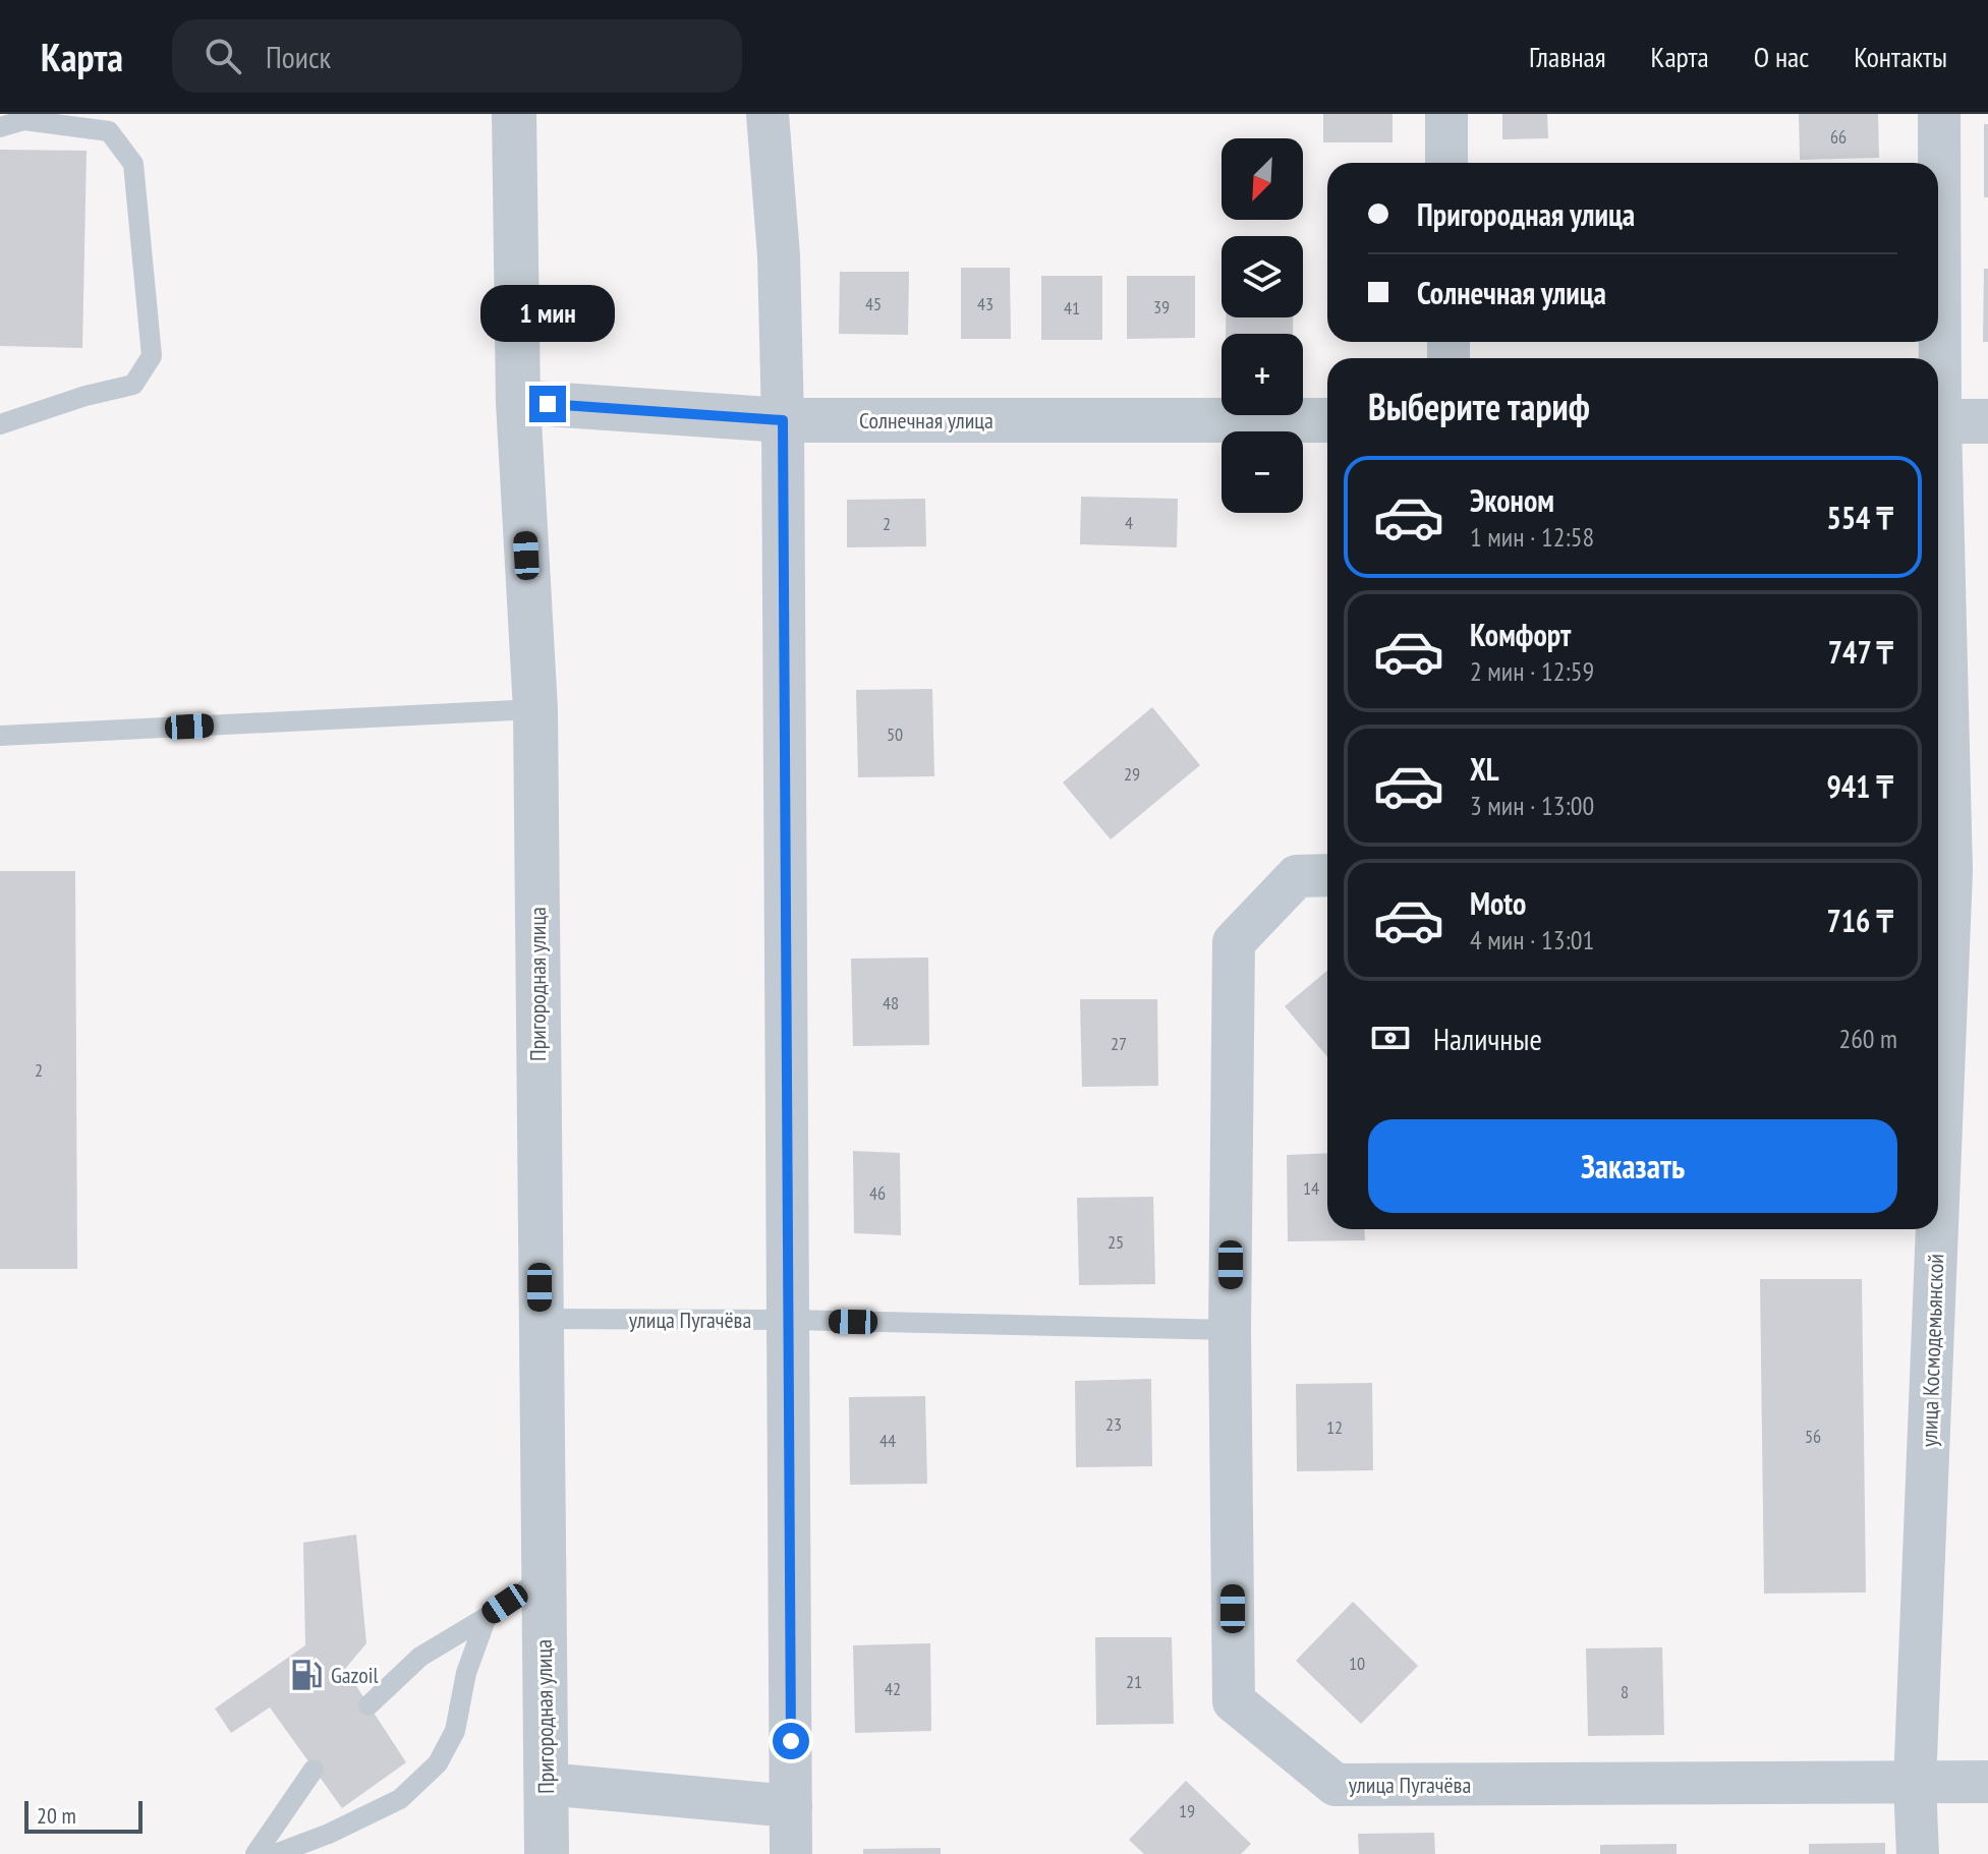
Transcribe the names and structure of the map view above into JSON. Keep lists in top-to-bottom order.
{
  "streets": {
    "street": [
      "Солнечная улица",
      "Пригородная улица",
      "улица Пугачёва",
      "улица Космодемьянской"
    ]
  },
  "crossings": [
    ["Солнечная улица", "Пригородная улица"],
    ["Пригородная улица", "улица Пугачёва"],
    ["улица Пугачёва", "улица Космодемьянской"]
  ],
  "places": {
    "fuel station": ["Gazoil"]
  },
  "house_numbers": [
    "66",
    "45",
    "43",
    "39",
    "41",
    "4",
    "2",
    "50",
    "29",
    "48",
    "27",
    "2",
    "14",
    "46",
    "25",
    "23",
    "12",
    "56",
    "44",
    "10",
    "21",
    "42",
    "8",
    "19"
  ],
  "scale_bar": "20 m",
  "north": "bottom left",
  "page": {
    "header": "Карта",
    "search": "Поиск",
    "nav": [
      "Главная",
      "Карта",
      "О нас",
      "Контакты"
    ],
    "map_buttons": ["+", "−"],
    "banner": ["Пригородная улица", "Солнечная улица"],
    "bubble": "1 мин",
    "heading": "Выберите тариф",
    "list": [
      {
        "name": "Эконом",
        "note": "1 мин · 12:58",
        "value": "554 ₸"
      },
      {
        "name": "Комфорт",
        "note": "2 мин · 12:59",
        "value": "747 ₸"
      },
      {
        "name": "XL",
        "note": "3 мин · 13:00",
        "value": "941 ₸"
      },
      {
        "name": "Moto",
        "note": "4 мин · 13:01",
        "value": "716 ₸"
      }
    ],
    "pay": ["Наличные", "260 m"],
    "buttons": "Заказать",
    "scale": "20 m"
  }
}
